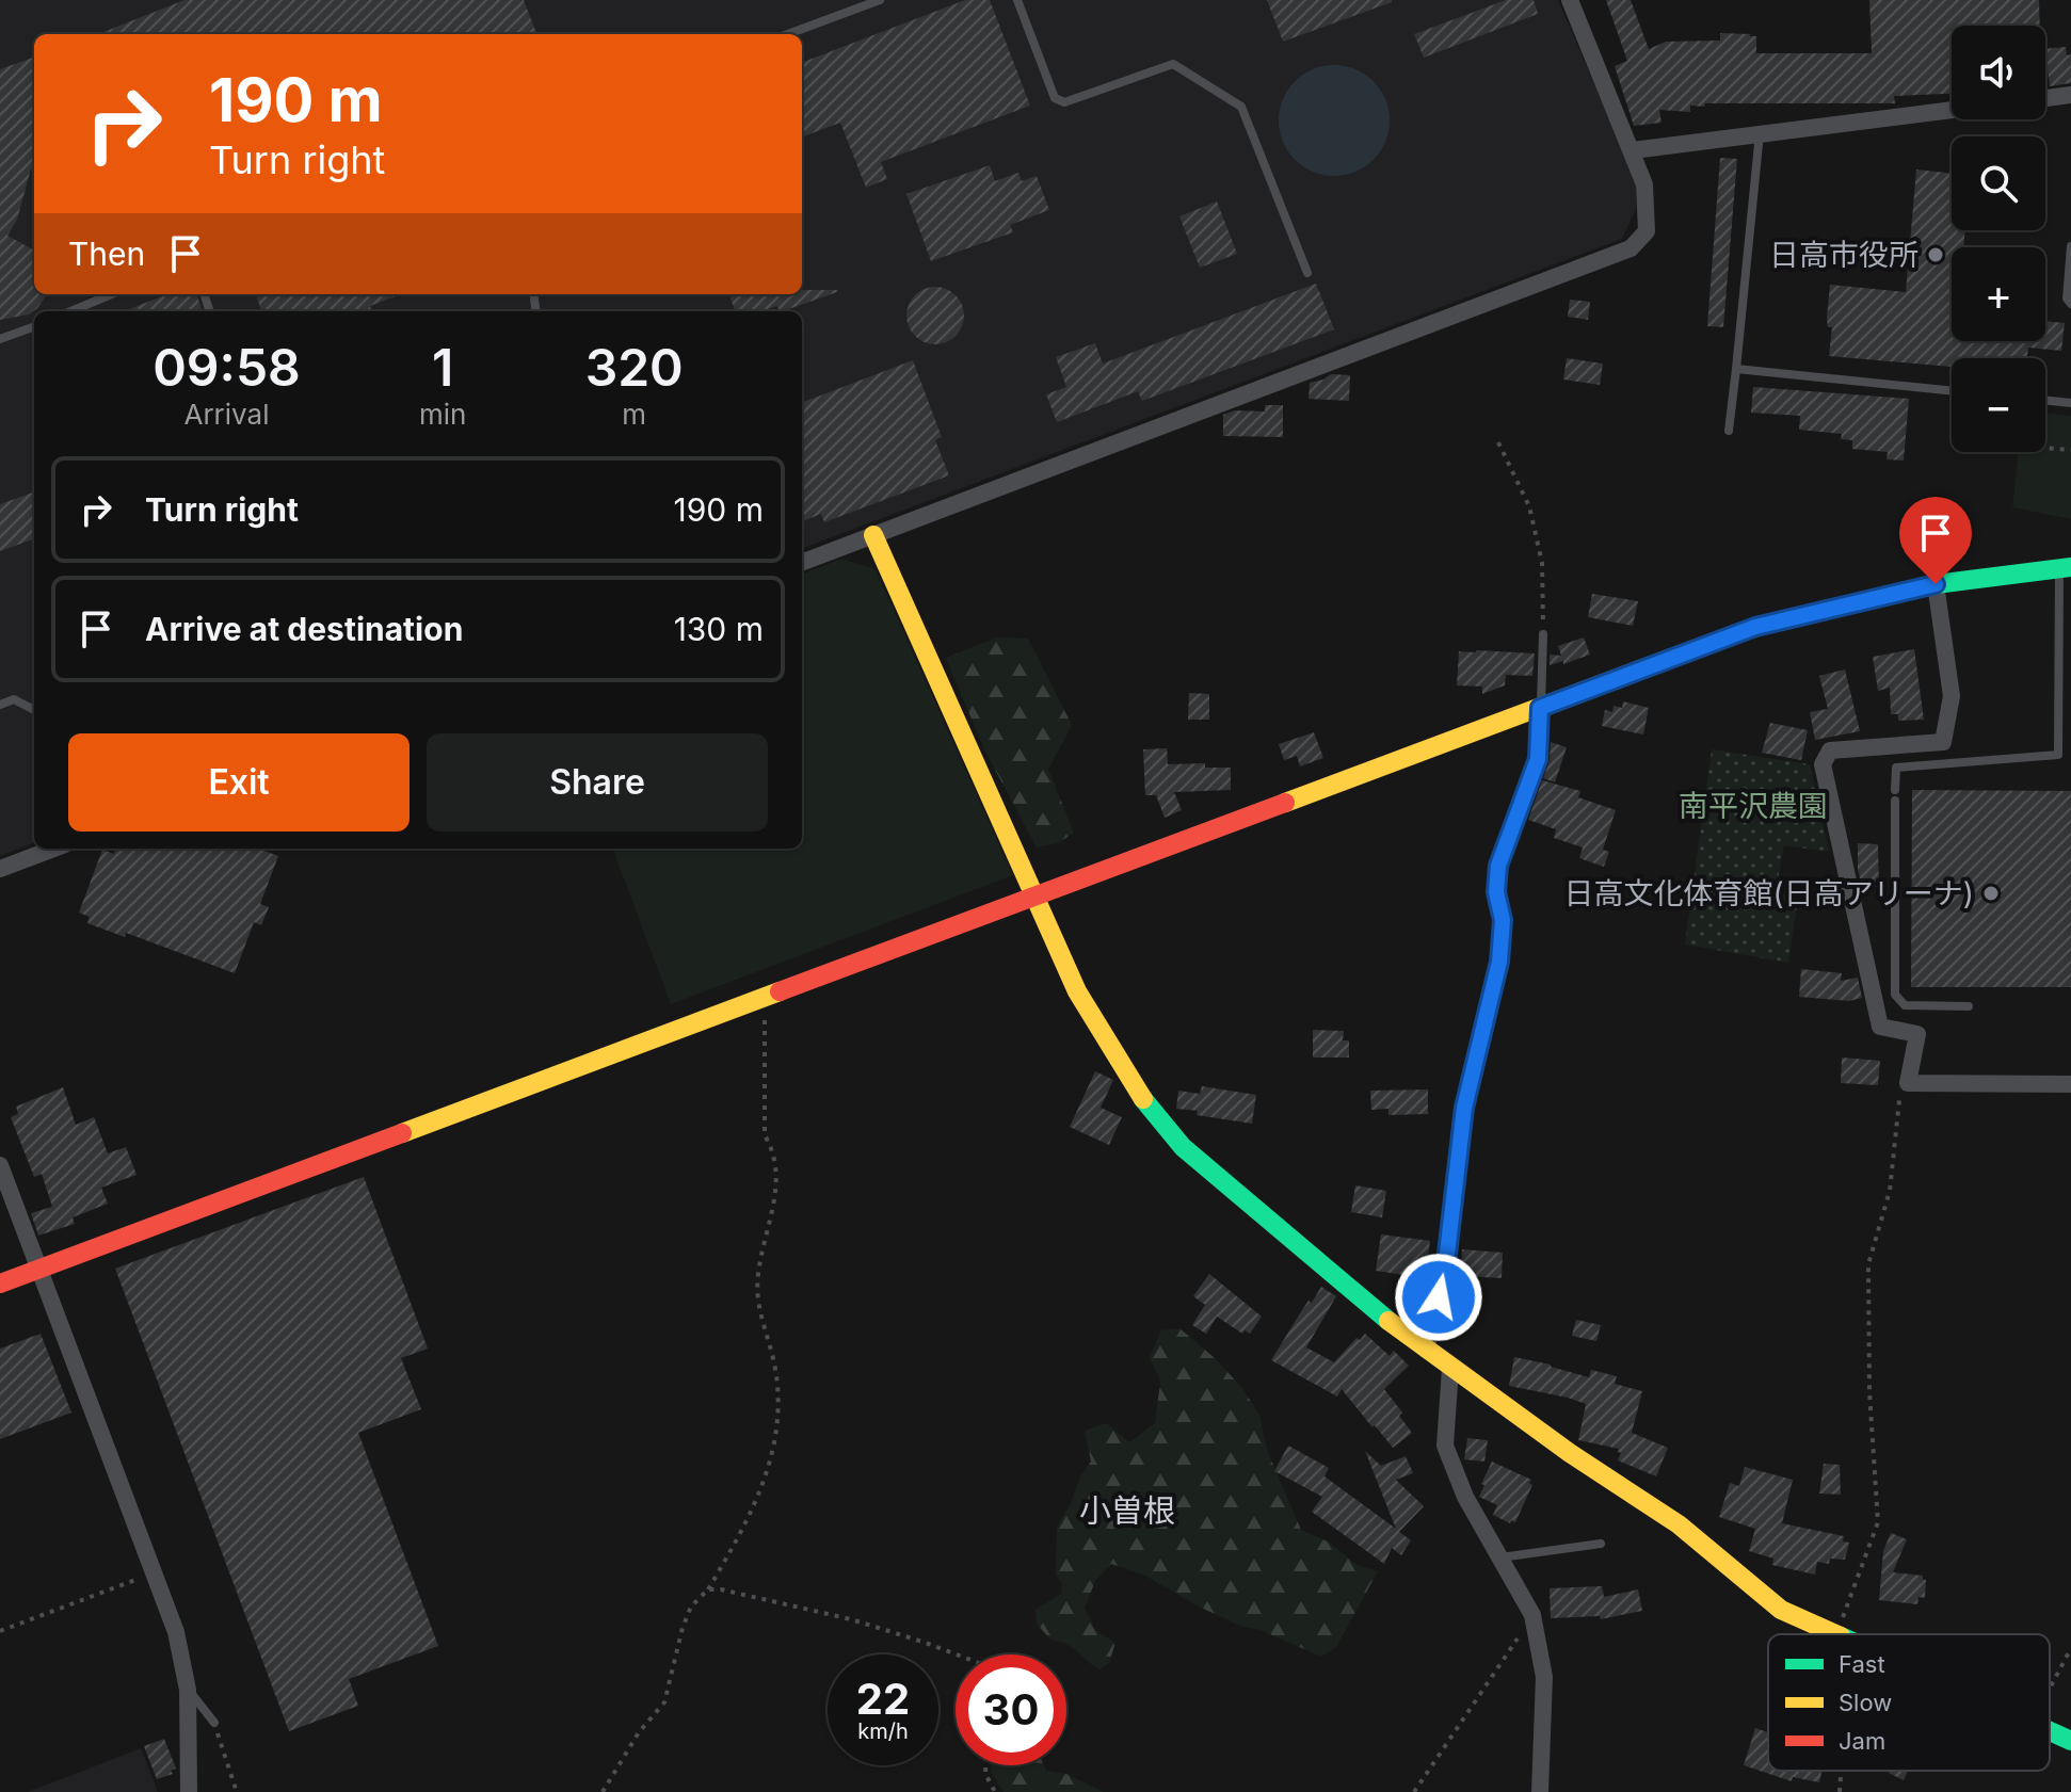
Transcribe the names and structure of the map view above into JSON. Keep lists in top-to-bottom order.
{
  "districts": ["小曽根"],
  "parks": ["南平沢農園"],
  "places": ["日高市役所", "日高文化体育館(日高アリーナ)"],
  "legend": ["Fast", "Slow", "Jam"],
  "page": {
    "map_buttons": ["+", "−"],
    "turn": ["190 m", "Turn right"],
    "then": "Then",
    "eta": [
      "09:58",
      "Arrival",
      "1",
      "min",
      "320",
      "m"
    ],
    "list": [
      {
        "name": "Turn right",
        "value": "190 m"
      },
      {
        "name": "Arrive at destination",
        "value": "130 m"
      }
    ],
    "buttons": ["Exit", "Share"],
    "speed": "22 km/h",
    "limit": "30"
  }
}
